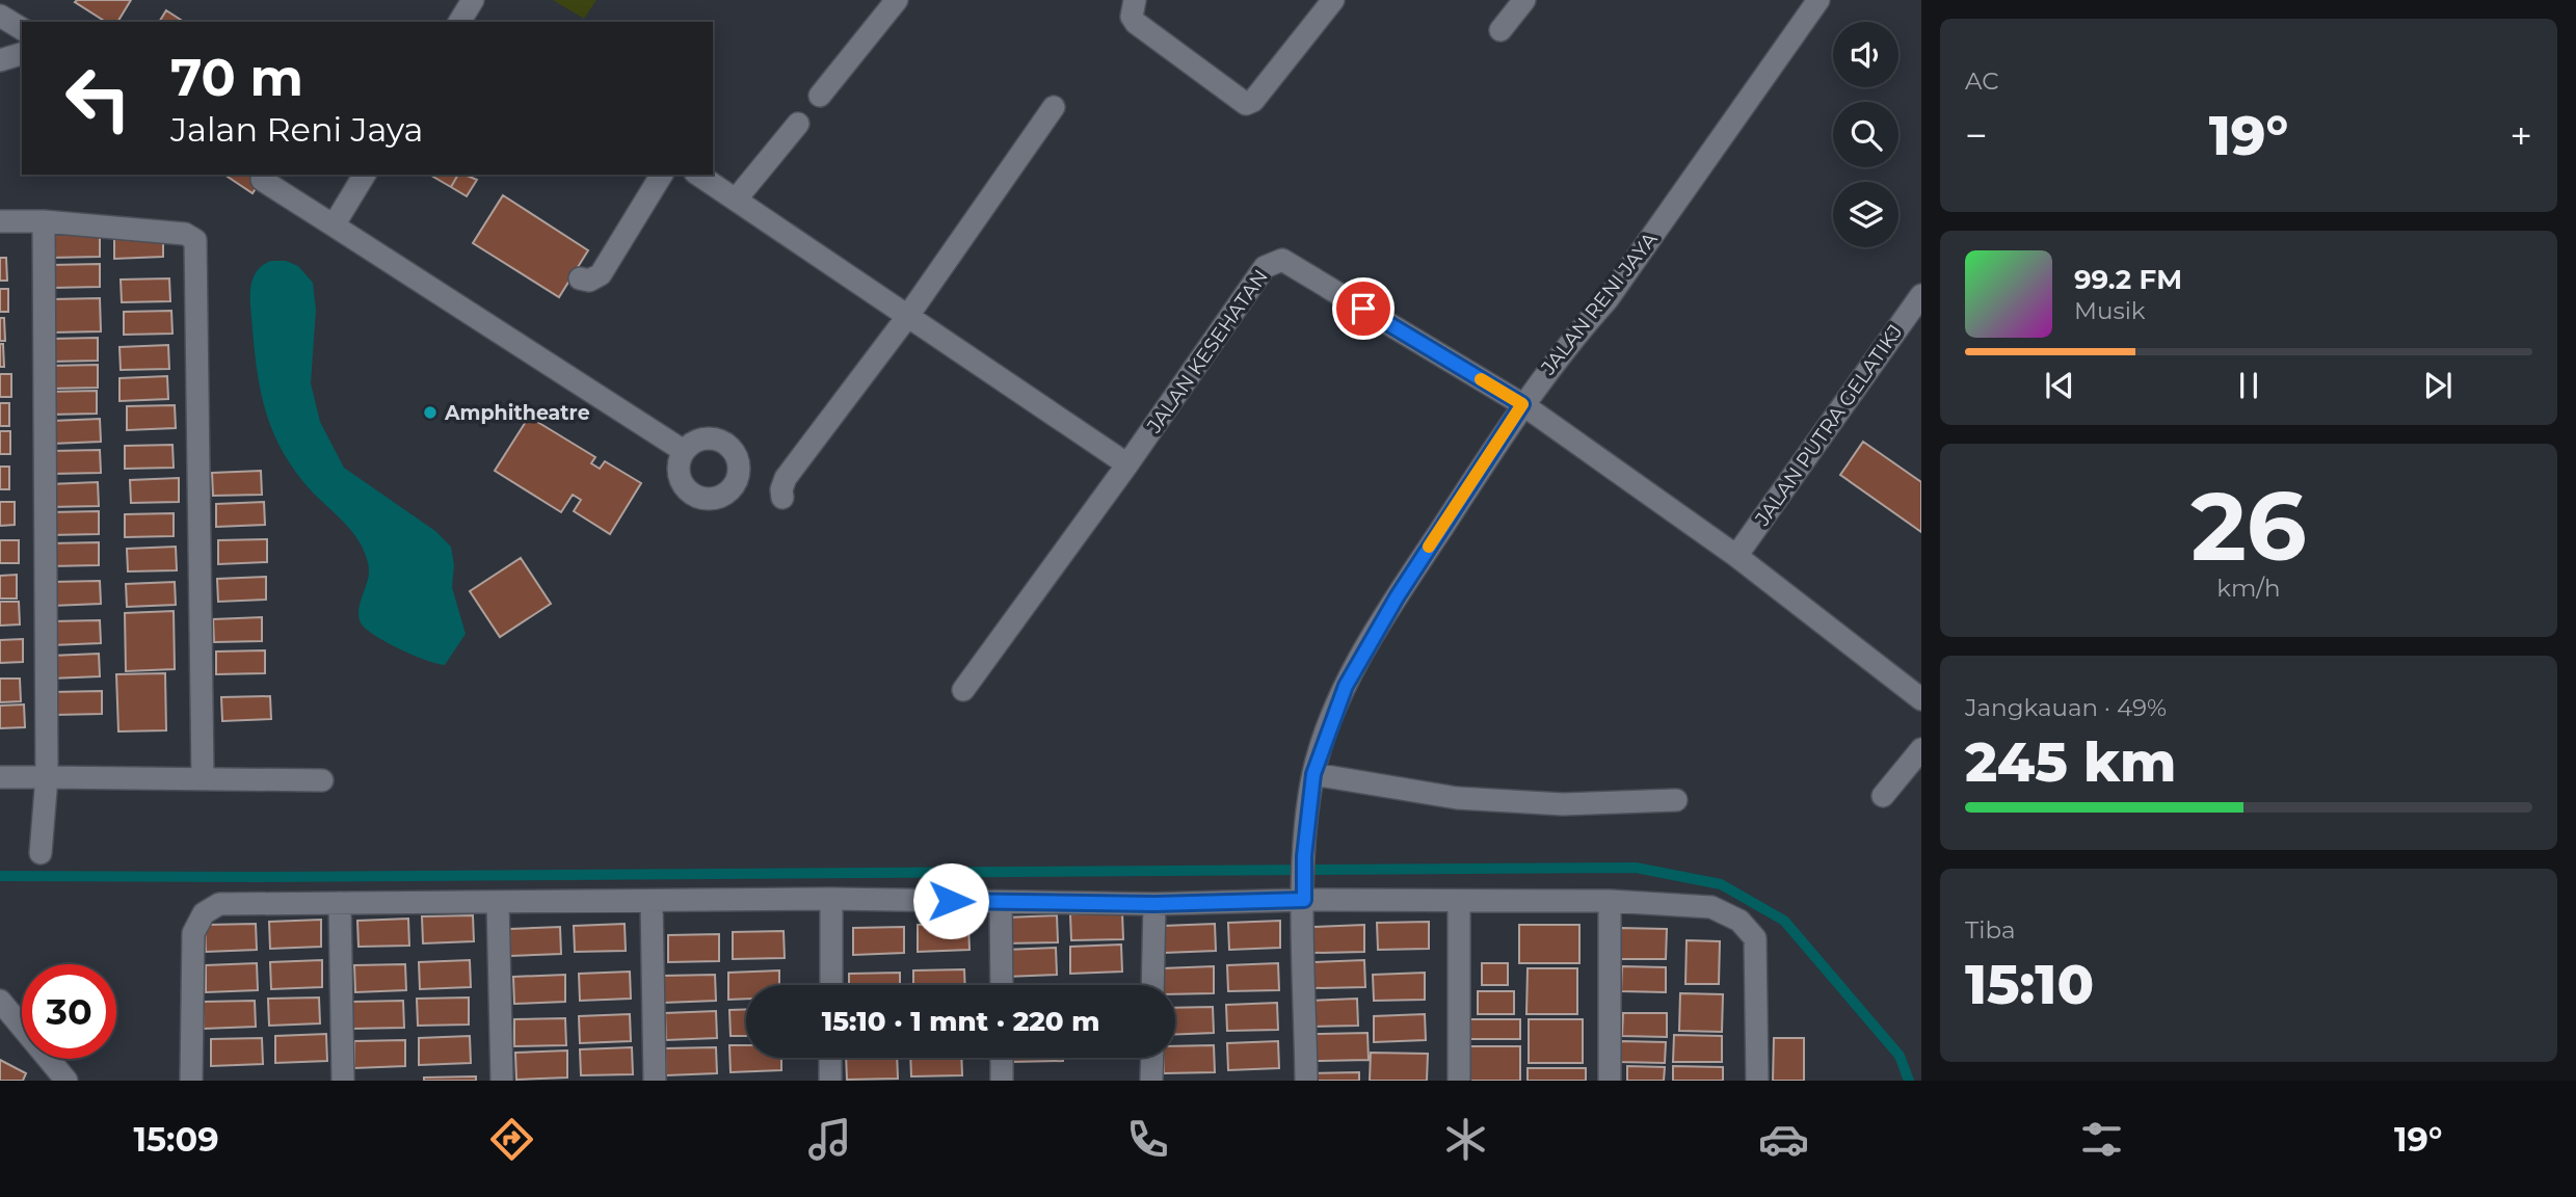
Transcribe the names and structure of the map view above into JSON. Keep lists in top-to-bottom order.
{
  "streets": {
    "street": ["JALAN RENI JAYA", "JALAN KESEHATAN", "JALAN PUTRA GELATIKJ"]
  },
  "crossings": [
    ["JALAN RENI JAYA", "JALAN KESEHATAN"],
    ["JALAN KESEHATAN", "JALAN PUTRA GELATIKJ"]
  ],
  "places": ["Amphitheatre"],
  "page": {
    "tile": [
      "AC",
      ["26", "km/h"],
      ["Jangkauan · 49%", "245 km"],
      ["Tiba", "15:10"]
    ],
    "turn": ["70 m", "Jalan Reni Jaya"],
    "heat": ["−", "19°", "+"],
    "song": ["99.2 FM", "Musik"],
    "limit": "30",
    "trip": "15:10 · 1 mnt · 220 m",
    "tabs": ["15:09", "19°"]
  }
}
